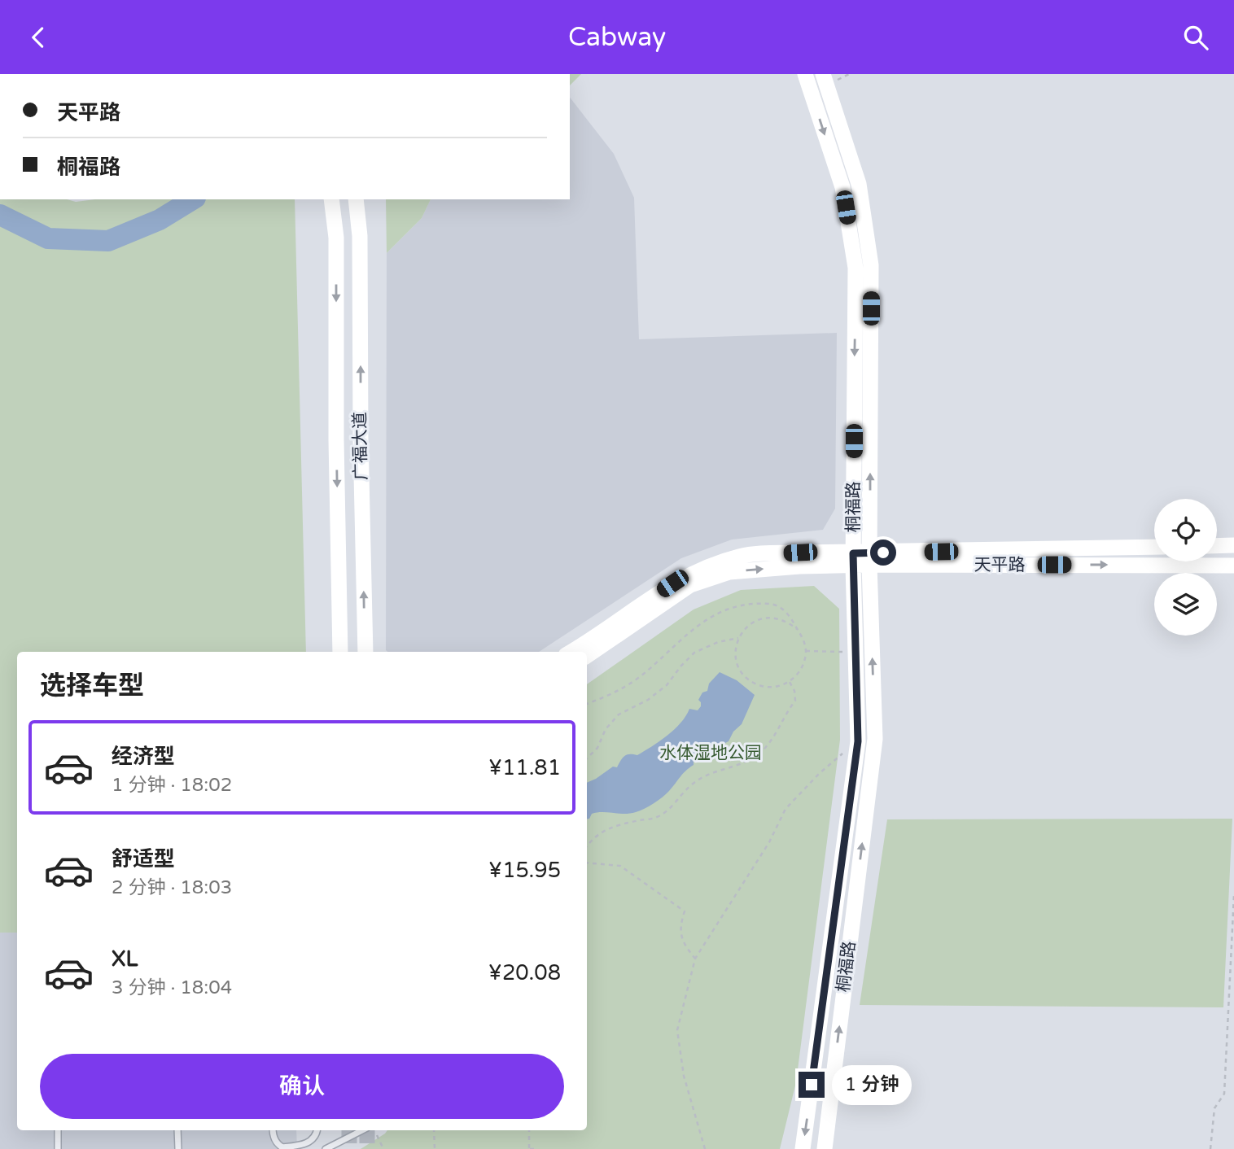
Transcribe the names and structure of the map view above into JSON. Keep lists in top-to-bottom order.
{
  "streets": {
    "street": ["广福大道", "桐福路", "天平路"]
  },
  "crossings": [
    ["桐福路", "天平路"]
  ],
  "parks": ["水体湿地公园"],
  "page": {
    "header": "Cabway",
    "banner": ["天平路", "桐福路"],
    "heading": "选择车型",
    "list": [
      {
        "name": "经济型",
        "note": "1 分钟 · 18:02",
        "value": "¥11.81"
      },
      {
        "name": "舒适型",
        "note": "2 分钟 · 18:03",
        "value": "¥15.95"
      },
      {
        "name": "XL",
        "note": "3 分钟 · 18:04",
        "value": "¥20.08"
      }
    ],
    "buttons": "确认",
    "bubble": "1 分钟"
  }
}
